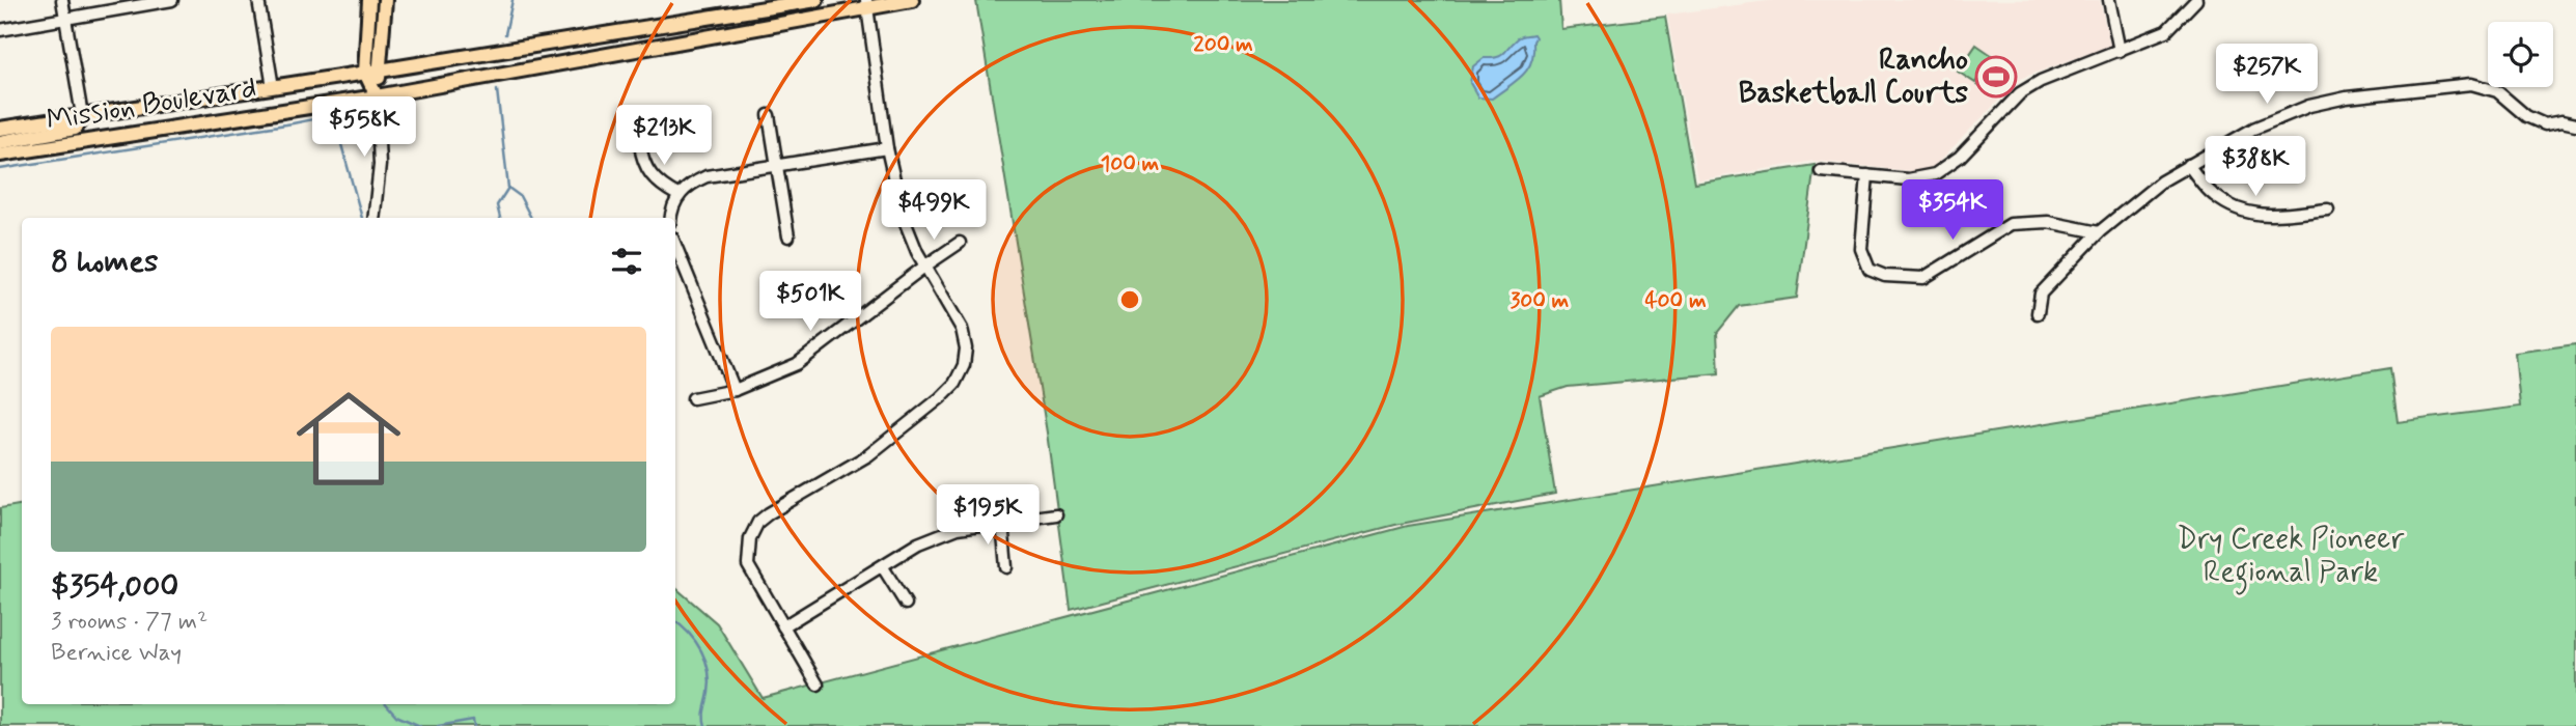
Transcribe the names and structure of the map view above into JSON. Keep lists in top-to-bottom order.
{
  "streets": {
    "main road": ["Mission Boulevard"]
  },
  "parks": ["Dry Creek Pioneer Regional Park"],
  "places": {
    "sports": ["Rancho Basketball Courts"]
  },
  "page": {
    "price": [
      "$257K",
      "$558K",
      "$213K",
      "$388K",
      "$499K",
      "$354K",
      "$501K",
      "$195K"
    ],
    "heading": "8 homes",
    "list": [
      {
        "name": "$354,000",
        "note": "3 rooms · 77 m² · Bernice Way"
      }
    ]
  },
  "rings": [
    "200 m",
    "100 m",
    "300 m",
    "400 m"
  ]
}
